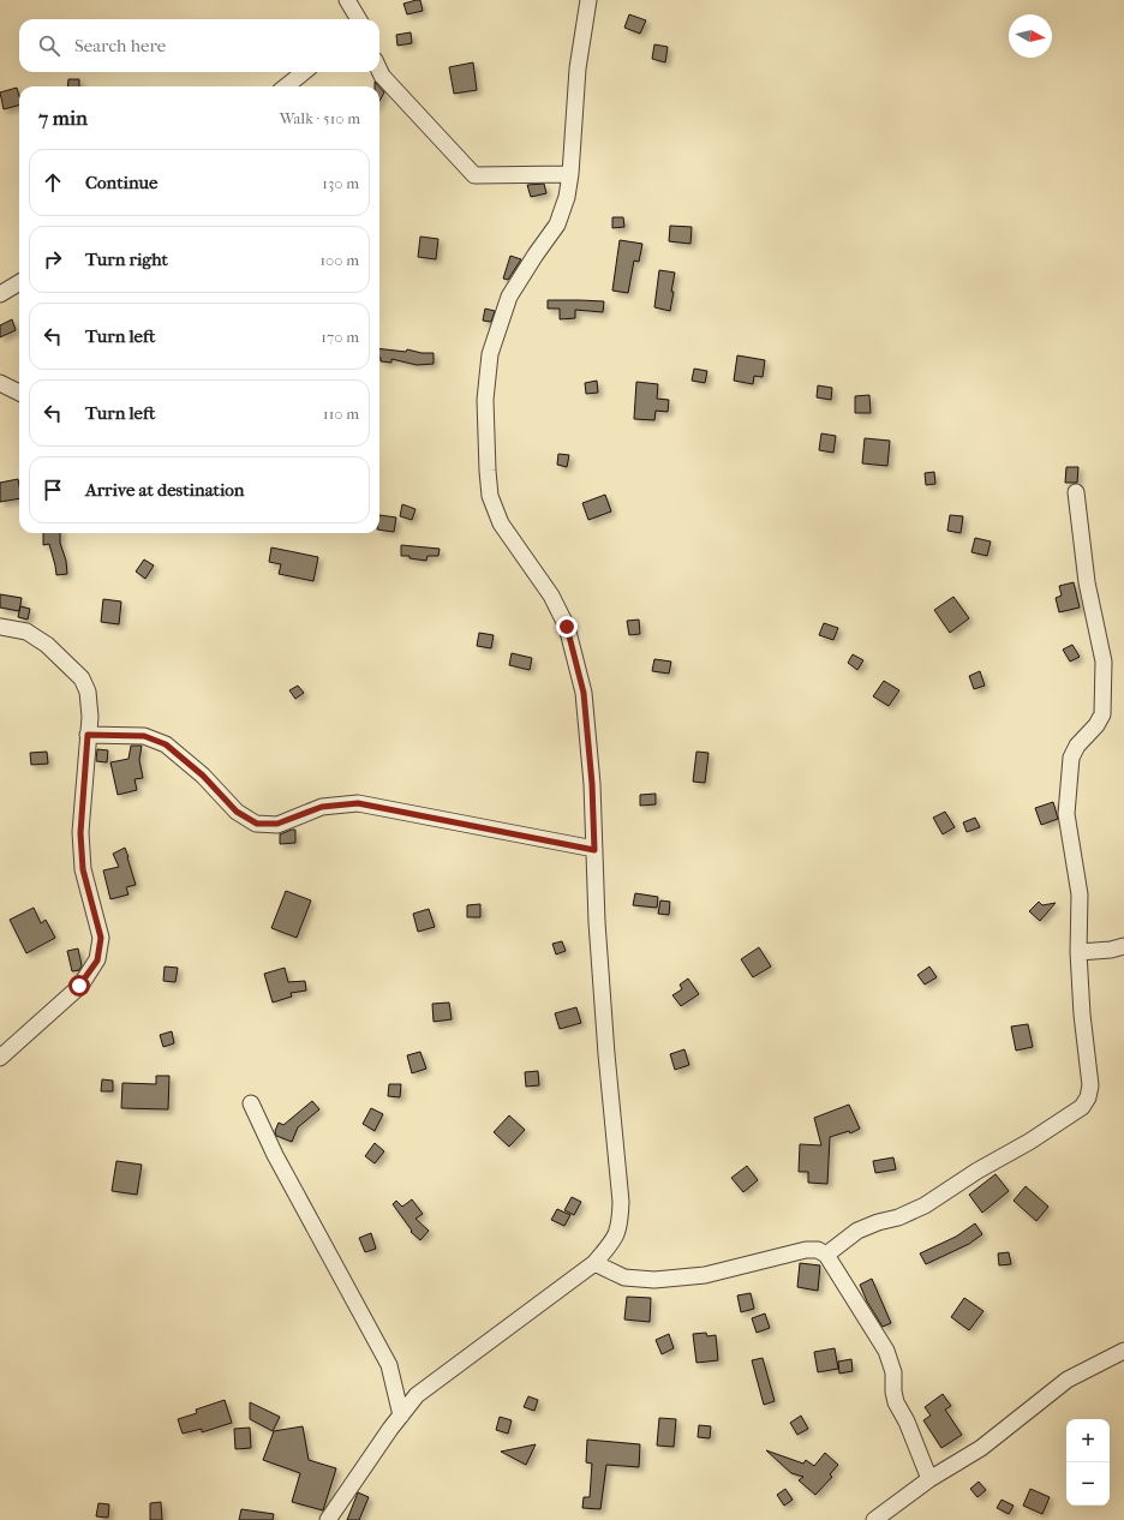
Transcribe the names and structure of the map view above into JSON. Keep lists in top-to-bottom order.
{
  "north": "right",
  "page": {
    "search": "Search here",
    "heading": ["7 min", "Walk · 510 m"],
    "list": [
      ["Continue", "130 m"],
      ["Turn right", "100 m"],
      ["Turn left", "170 m"],
      ["Turn left", "110 m"],
      "Arrive at destination"
    ],
    "map_buttons": ["+", "−"]
  }
}
